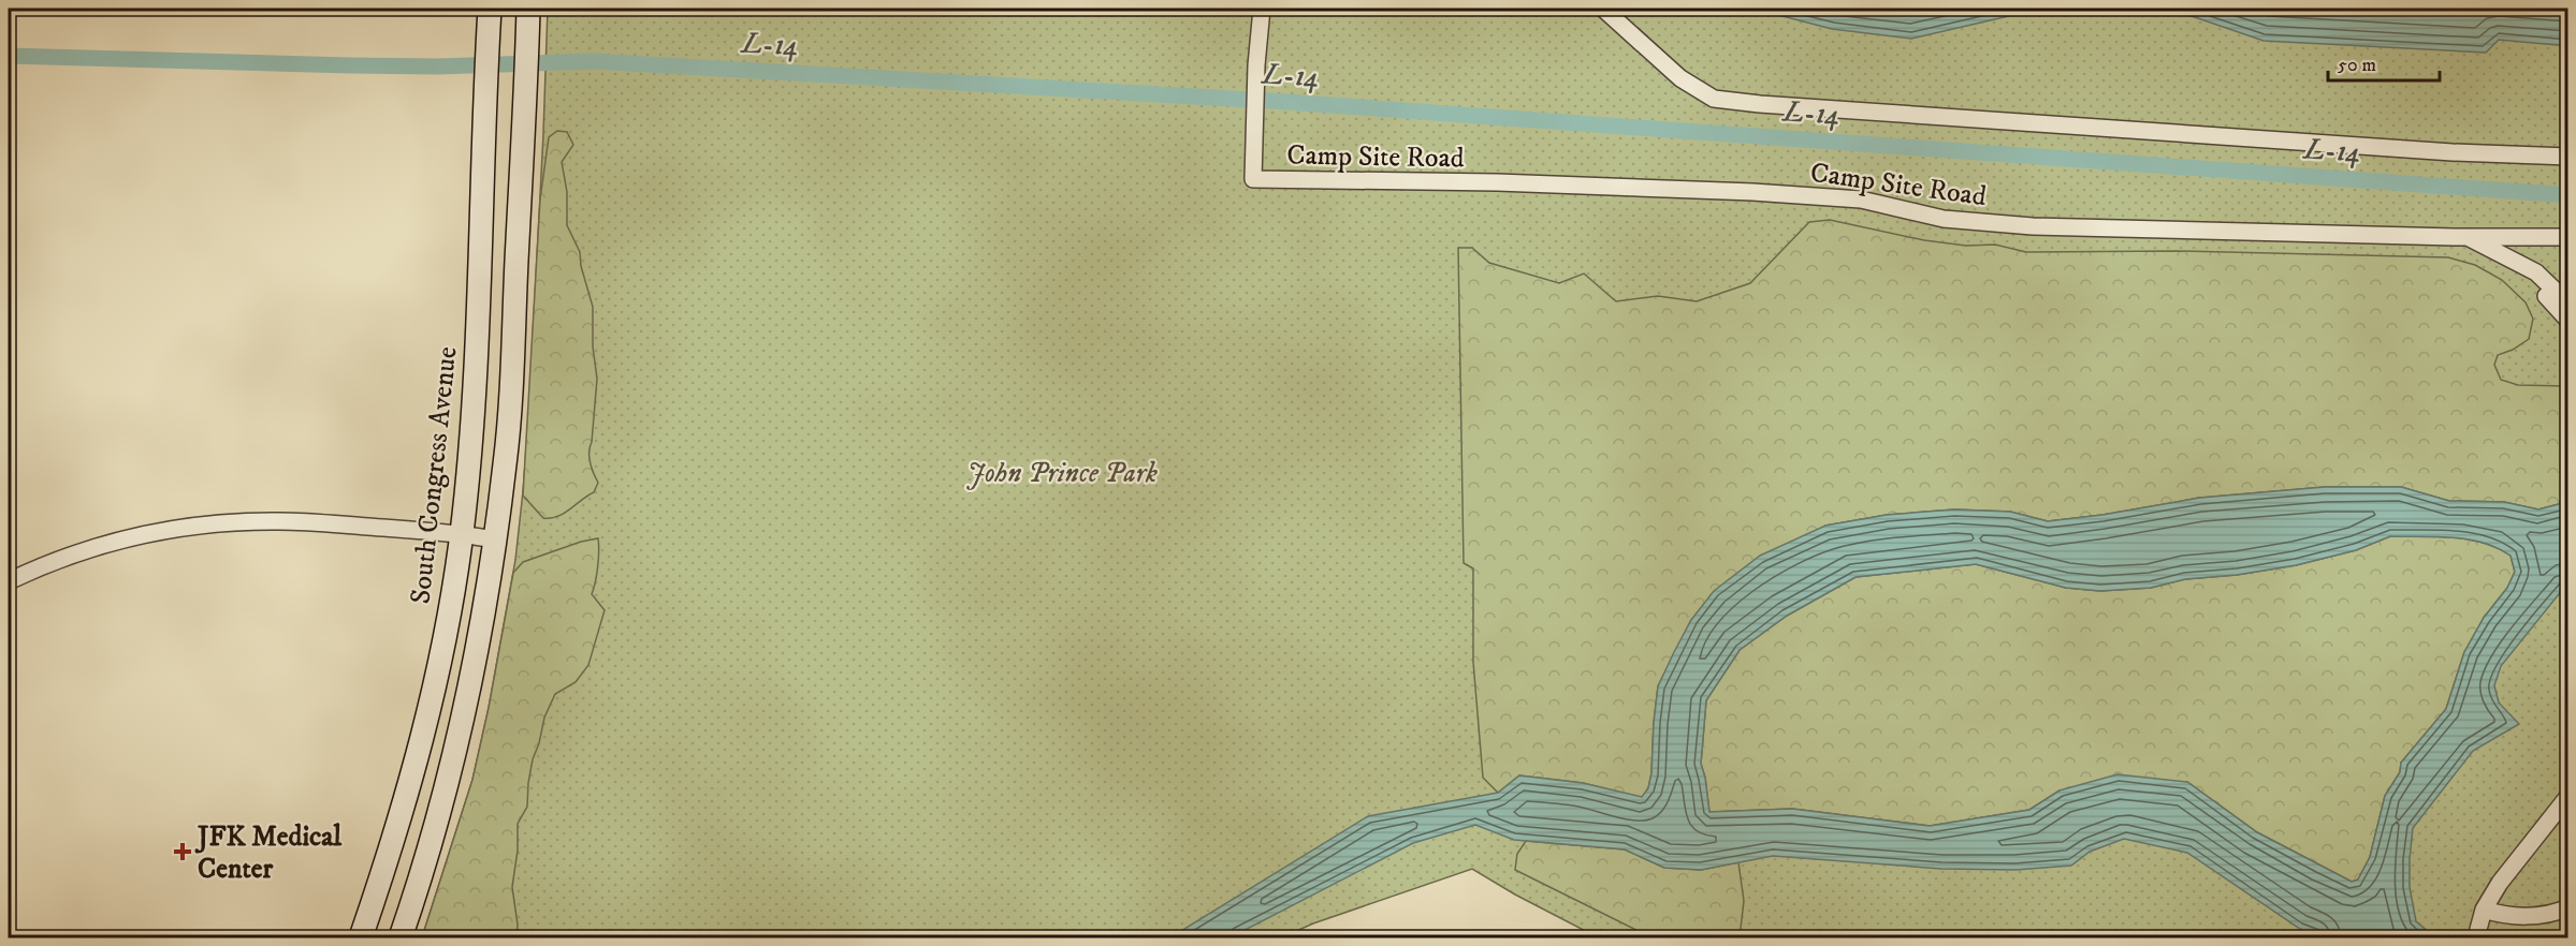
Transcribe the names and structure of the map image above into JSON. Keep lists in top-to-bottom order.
{
  "streets": {
    "main road": ["South Congress Avenue"],
    "street": ["Camp Site Road"]
  },
  "water": ["L-14"],
  "parks": ["John Prince Park"],
  "places": {
    "health": ["JFK Medical Center"]
  },
  "scale_bar": "50 m"
}
